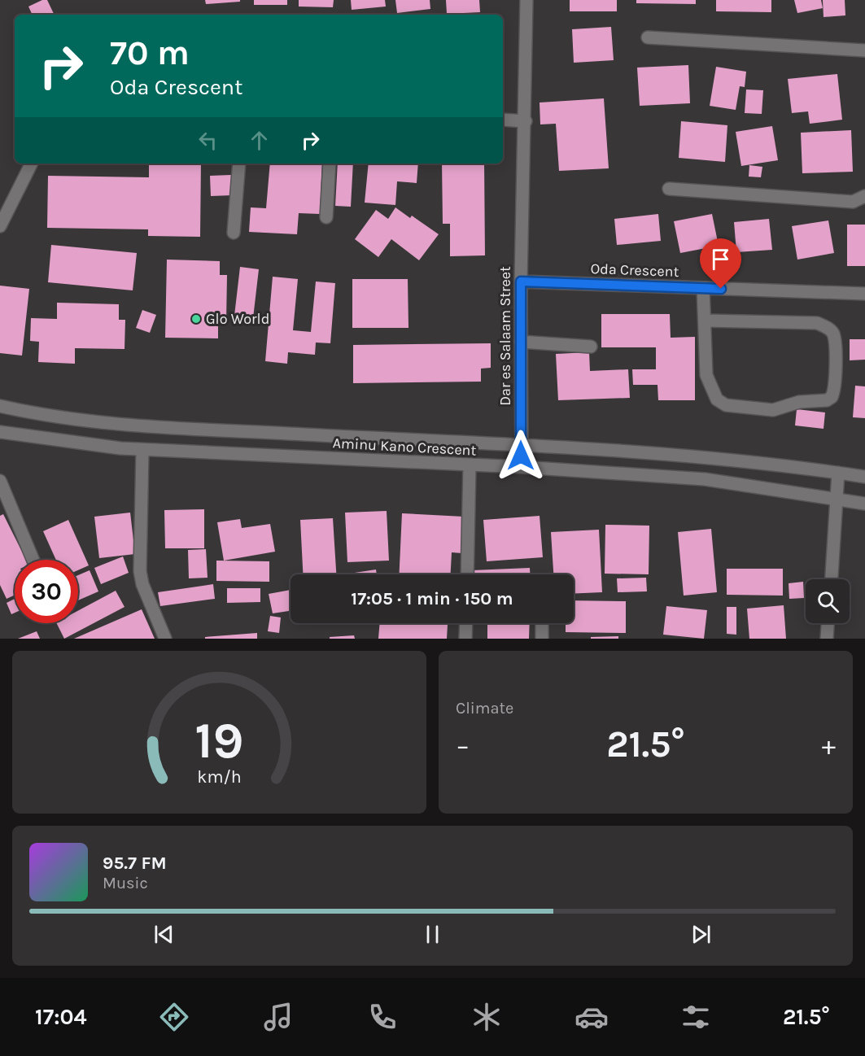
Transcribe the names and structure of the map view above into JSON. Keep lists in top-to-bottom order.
{
  "streets": {
    "street": ["Oda Crescent", "Dar es Salaam Street", "Aminu Kano Crescent"]
  },
  "crossings": [
    ["Oda Crescent", "Dar es Salaam Street"],
    ["Dar es Salaam Street", "Aminu Kano Crescent"]
  ],
  "places": ["Glo World"],
  "page": {
    "turn": ["70 m", "Oda Crescent"],
    "limit": "30",
    "trip": "17:05 · 1 min · 150 m",
    "tile": "Climate",
    "heat": ["−", "21.5°", "+"],
    "song": ["95.7 FM", "Music"],
    "tabs": ["17:04", "21.5°"],
    "gauge": ["19", "km/h"]
  }
}
